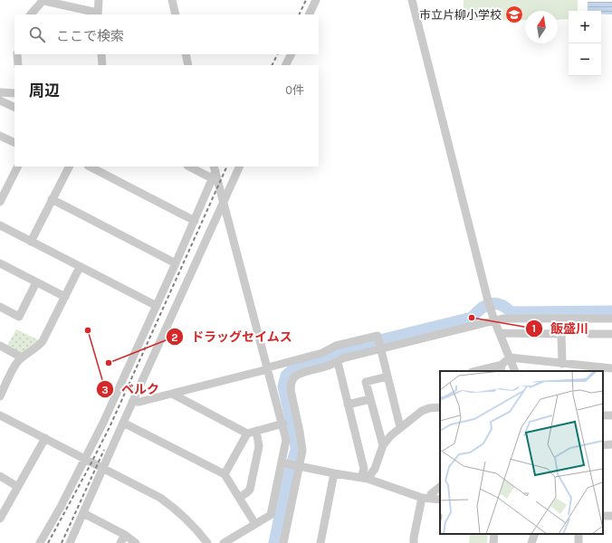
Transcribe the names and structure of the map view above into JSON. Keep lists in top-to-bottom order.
{
  "places": {
    "school or university": ["市立片柳小学校"],
    "other": ["飯盛川", "ベルク", "ドラッグセイムス"]
  },
  "north": "top",
  "page": {
    "map_buttons": ["+", "−"],
    "search": "ここで検索",
    "heading": ["周辺", "0件"]
  }
}
